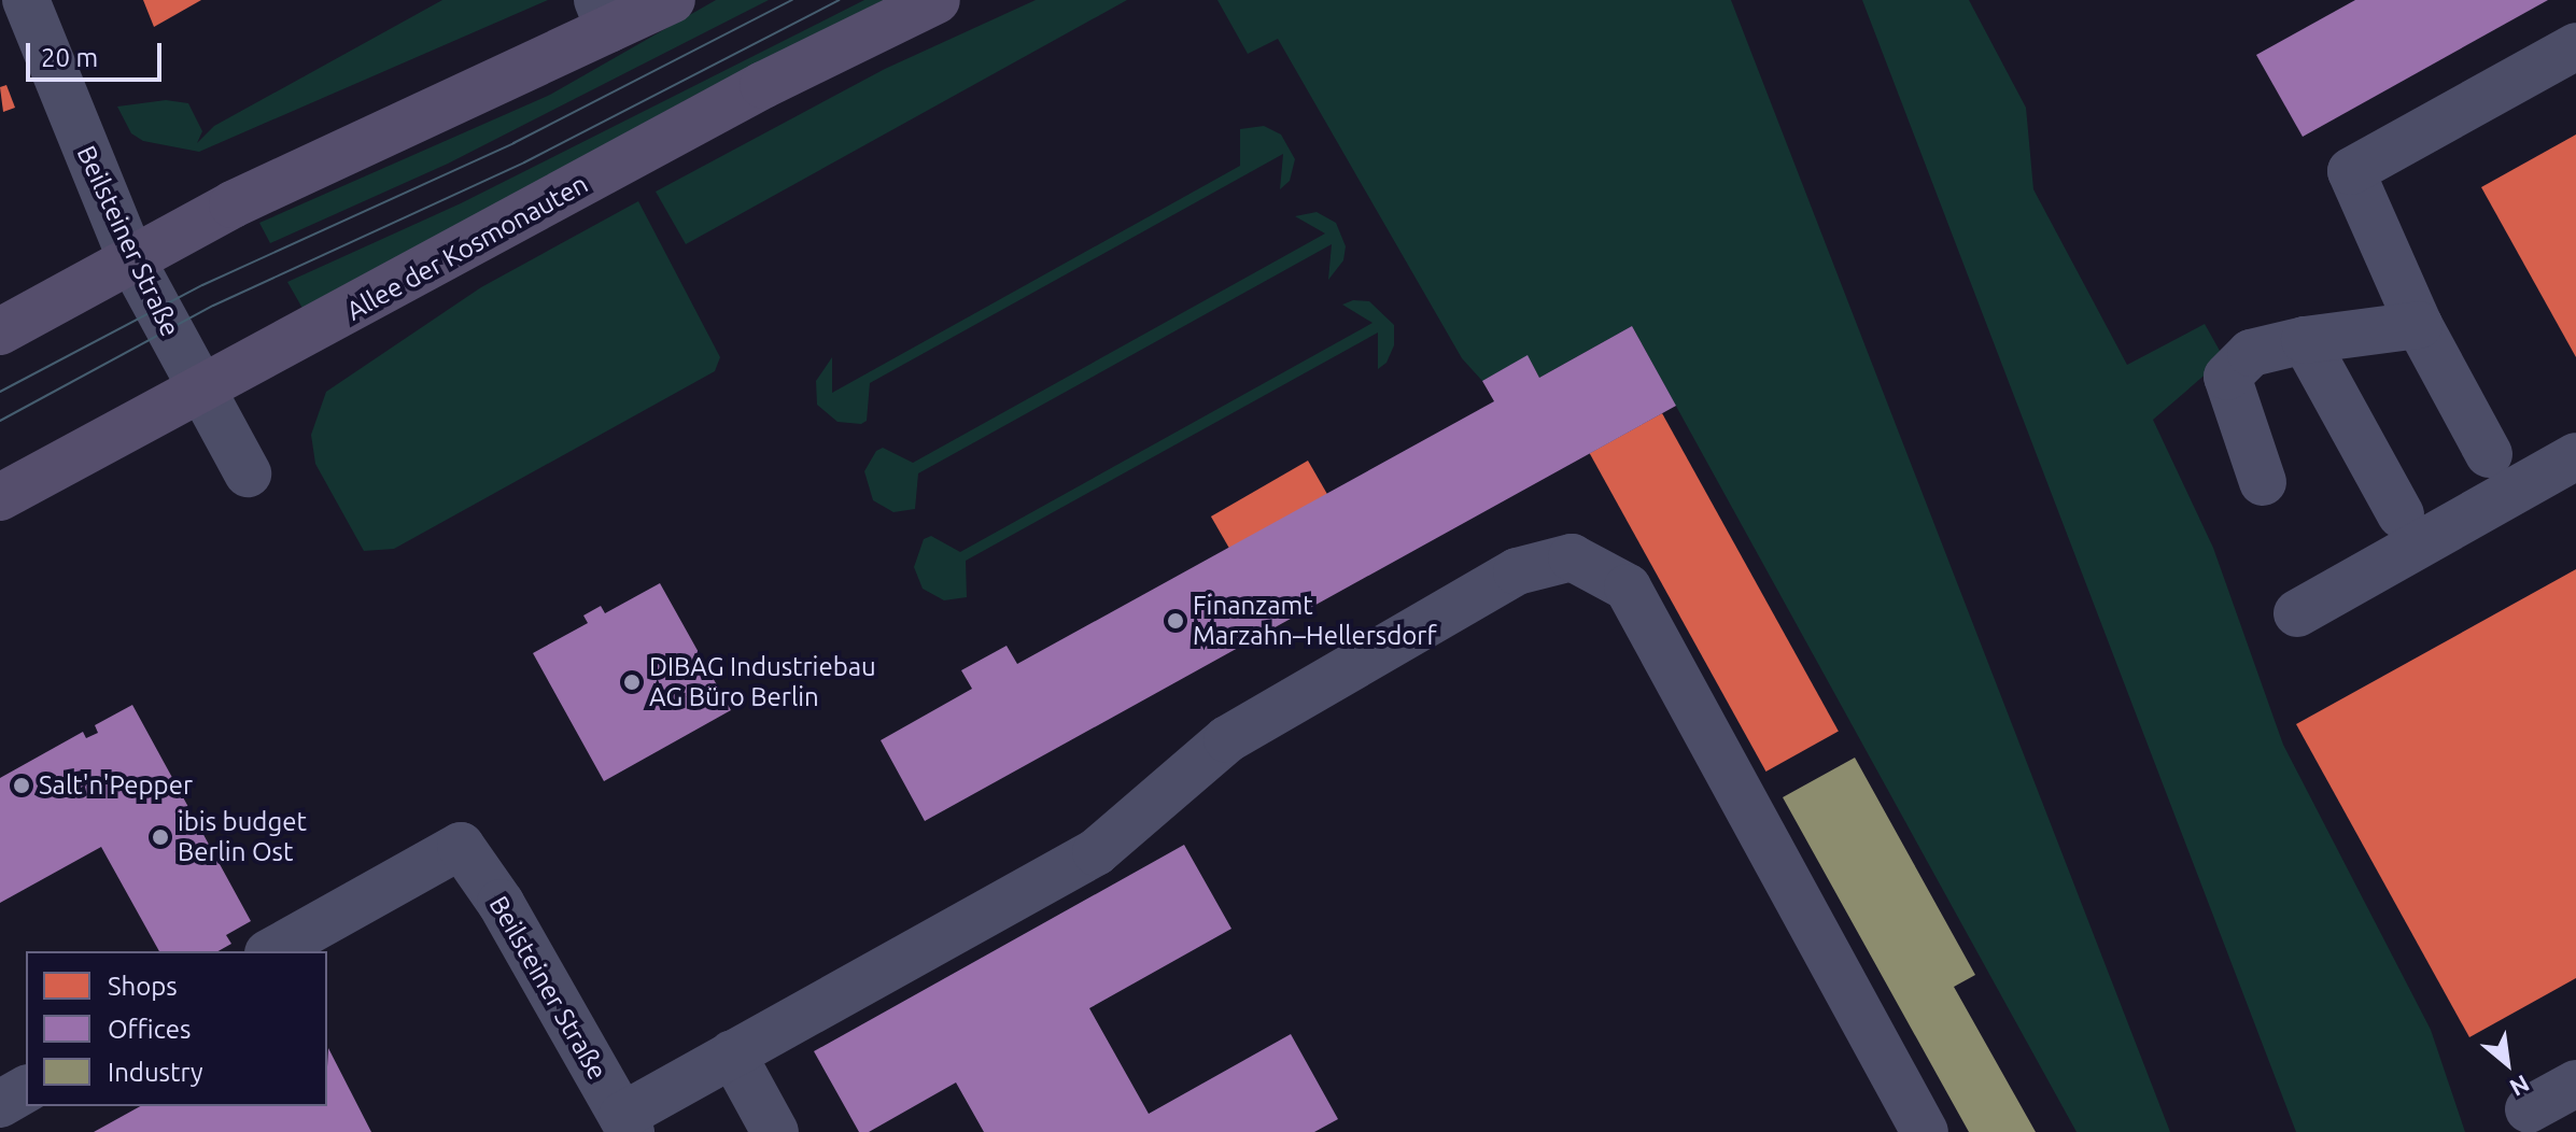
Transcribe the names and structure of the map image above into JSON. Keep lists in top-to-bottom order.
{
  "streets": {
    "main road": ["Allee der Kosmonauten"],
    "street": ["Beilsteiner Straße"]
  },
  "crossings": [
    ["Beilsteiner Straße", "Allee der Kosmonauten"]
  ],
  "places": [
    "Finanzamt Marzahn–Hellersdorf",
    "DIBAG Industriebau AG Büro Berlin",
    "Salt'n'Pepper",
    "ibis budget Berlin Ost"
  ],
  "legend": ["Shops", "Offices", "Industry"],
  "scale_bar": "20 m",
  "north": "bottom right"
}
